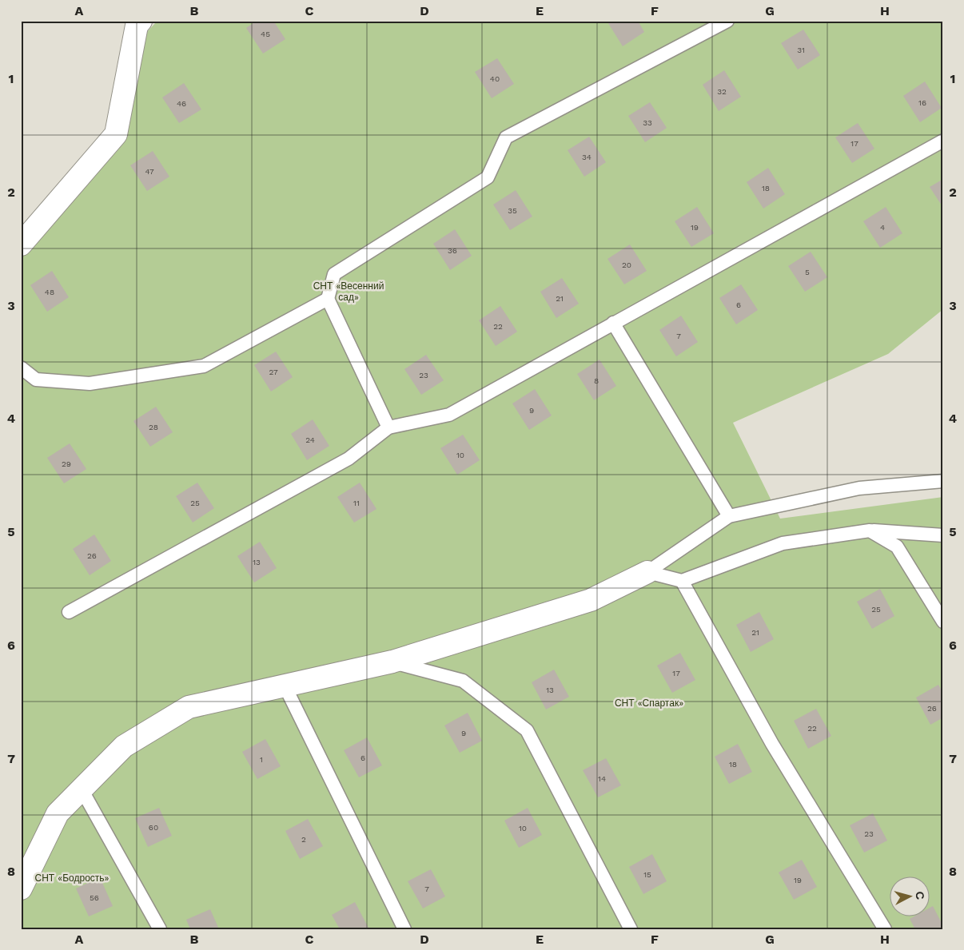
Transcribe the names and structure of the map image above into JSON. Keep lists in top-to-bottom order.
{
  "parks": ["СНТ «Весенний сад»", "СНТ «Спартак»", "СНТ «Бодрость»"],
  "house_numbers": [
    "45",
    "31",
    "40",
    "32",
    "16",
    "46",
    "33",
    "17",
    "34",
    "47",
    "18",
    "35",
    "19",
    "4",
    "36",
    "20",
    "5",
    "48",
    "21",
    "6",
    "22",
    "7",
    "27",
    "23",
    "8",
    "9",
    "28",
    "24",
    "10",
    "29",
    "25",
    "11",
    "26",
    "13",
    "25",
    "21",
    "17",
    "13",
    "26",
    "22",
    "9",
    "6",
    "1",
    "18",
    "14",
    "60",
    "10",
    "23",
    "2",
    "15",
    "19",
    "7",
    "56"
  ],
  "north": "right",
  "grid": {
    "columns": [
      "A",
      "B",
      "C",
      "D",
      "E",
      "F",
      "G",
      "H"
    ],
    "rows": [
      "1",
      "2",
      "3",
      "4",
      "5",
      "6",
      "7",
      "8"
    ]
  }
}
